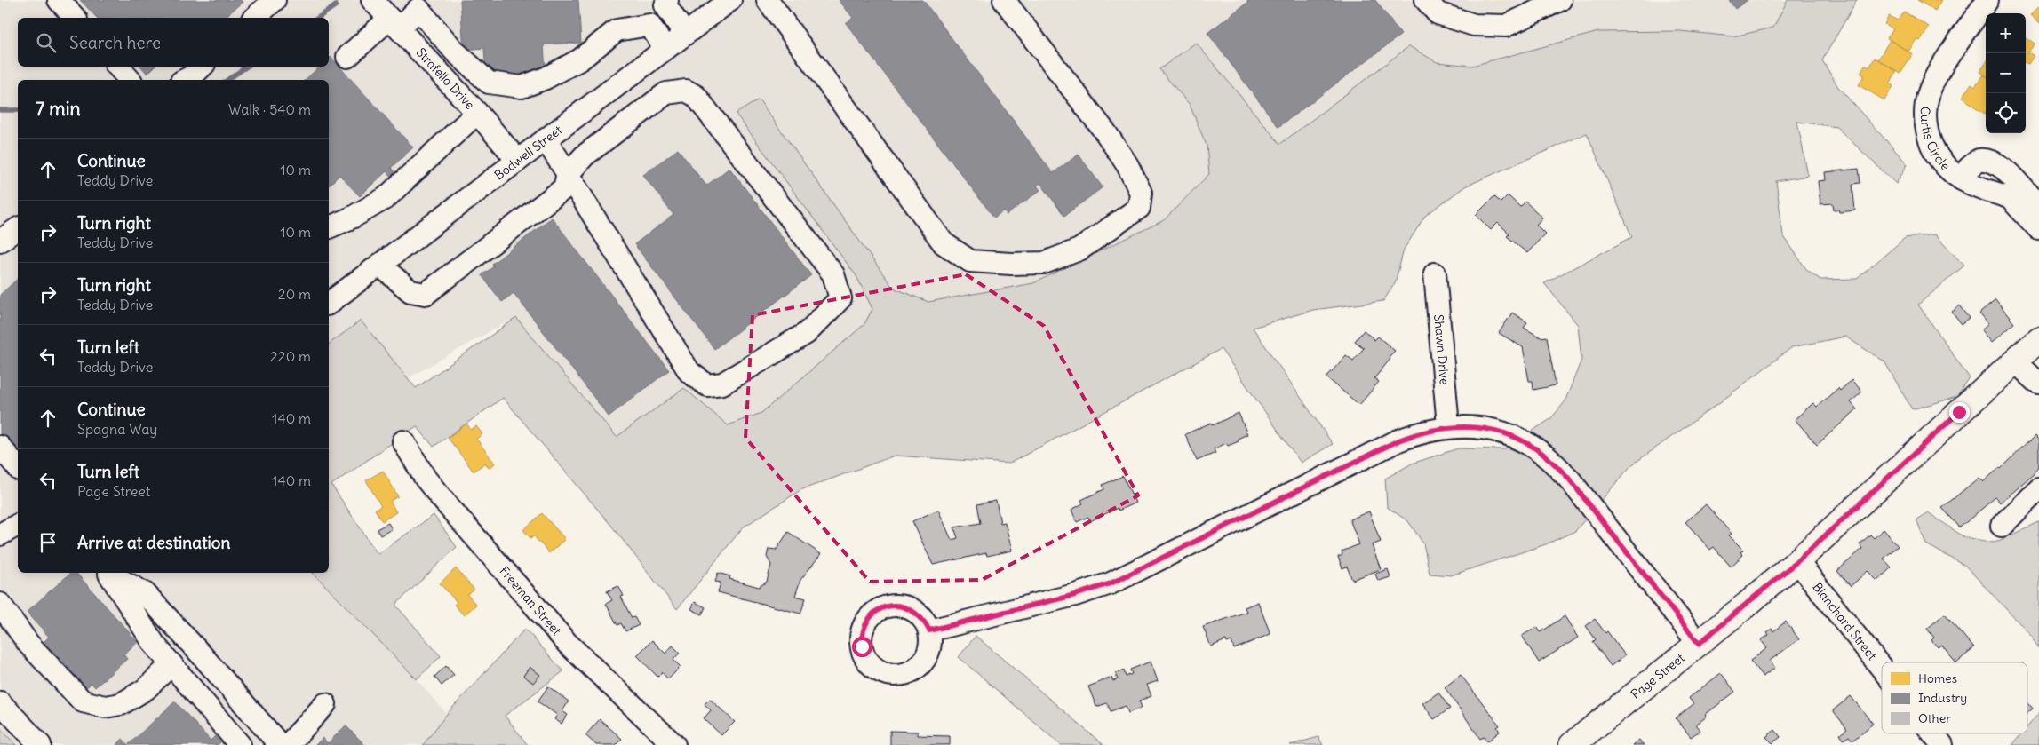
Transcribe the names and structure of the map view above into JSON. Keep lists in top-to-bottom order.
{
  "streets": {
    "main road": ["Page Street"],
    "street": [
      "Strafello Drive",
      "Curtis Circle",
      "Bodwell Street",
      "Shawn Drive",
      "Freeman Street",
      "Blanchard Street"
    ]
  },
  "crossings": [
    ["Strafello Drive", "Bodwell Street"],
    ["Blanchard Street", "Page Street"]
  ],
  "legend": ["Homes", "Industry", "Other"],
  "page": {
    "map_buttons": ["+", "−"],
    "search": "Search here",
    "heading": ["7 min", "Walk · 540 m"],
    "list": [
      ["Continue", "Teddy Drive", "10 m"],
      ["Turn right", "Teddy Drive", "10 m"],
      ["Turn right", "Teddy Drive", "20 m"],
      ["Turn left", "Teddy Drive", "220 m"],
      ["Continue", "Spagna Way", "140 m"],
      ["Turn left", "Page Street", "140 m"],
      "Arrive at destination"
    ]
  }
}
